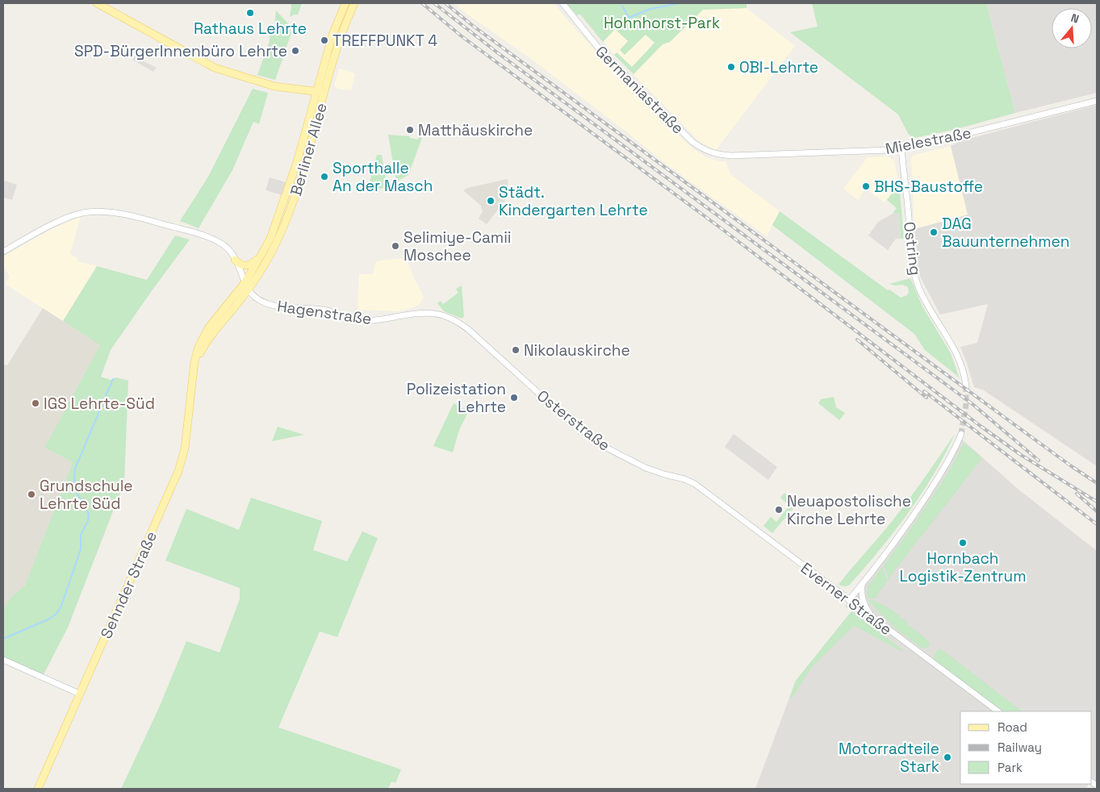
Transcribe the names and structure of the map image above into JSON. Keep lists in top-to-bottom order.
{
  "streets": {
    "main road": ["Berliner Allee", "Sehnder Straße"],
    "street": [
      "Germaniastraße",
      "Mielestraße",
      "Ostring",
      "Hagenstraße",
      "Osterstraße",
      "Everner Straße"
    ]
  },
  "crossings": [
    ["Germaniastraße", "Mielestraße"],
    ["Mielestraße", "Ostring"],
    ["Berliner Allee", "Hagenstraße"],
    ["Berliner Allee", "Sehnder Straße"],
    ["Hagenstraße", "Osterstraße"],
    ["Hagenstraße", "Sehnder Straße"],
    ["Osterstraße", "Everner Straße"]
  ],
  "parks": ["Hohnhorst-Park"],
  "places": [
    "Rathaus Lehrte",
    "TREFFPUNKT 4",
    "SPD-BürgerInnenbüro Lehrte",
    "OBI-Lehrte",
    "Matthäuskirche",
    "Sporthalle An der Masch",
    "BHS-Baustoffe",
    "Städt. Kindergarten Lehrte",
    "DAG Bauunternehmen",
    "Selimiye-Camii Moschee",
    "Nikolauskirche",
    "Polizeistation Lehrte",
    "IGS Lehrte-Süd",
    "Grundschule Lehrte Süd",
    "Neuapostolische Kirche Lehrte",
    "Hornbach Logistik-Zentrum",
    "Motorradteile Stark"
  ],
  "legend": ["Road", "Railway", "Park"],
  "north": "top"
}
